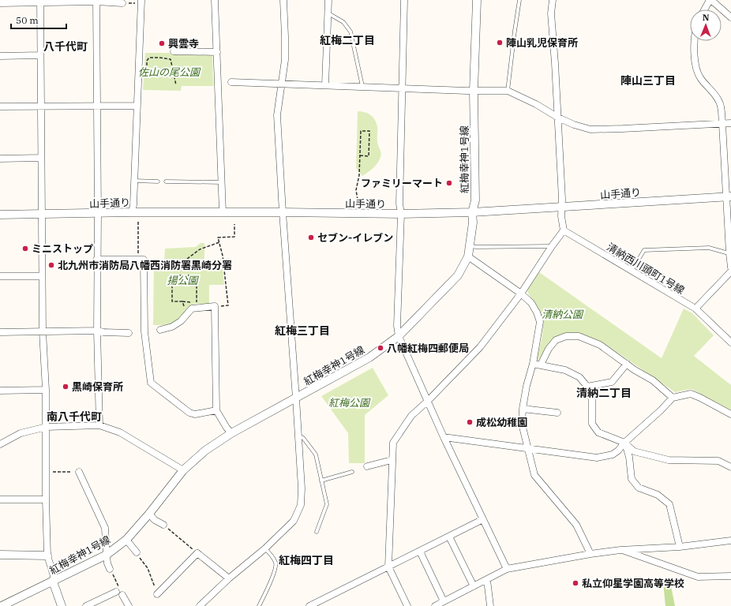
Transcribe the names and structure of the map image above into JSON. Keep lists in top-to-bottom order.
{
  "streets": {
    "street": ["紅梅幸神1号線", "山手通り", "清納西川頭町1号線"]
  },
  "crossings": [
    ["紅梅幸神1号線", "山手通り"]
  ],
  "districts": [
    "紅梅二丁目",
    "八千代町",
    "陣山三丁目",
    "紅梅三丁目",
    "清納二丁目",
    "南八千代町",
    "紅梅四丁目"
  ],
  "parks": [
    "佐山の尾公園",
    "揚公園",
    "清納公園",
    "紅梅公園"
  ],
  "places": [
    "陣山乳児保育所",
    "興雲寺",
    "ファミリーマート",
    "セブン-イレブン",
    "ミニストップ",
    "北九州市消防局八幡西消防署黒崎分署",
    "八幡紅梅四郵便局",
    "黒崎保育所",
    "成松幼稚園",
    "私立仰星学園高等学校"
  ],
  "scale_bar": "50 m",
  "north": "top"
}
